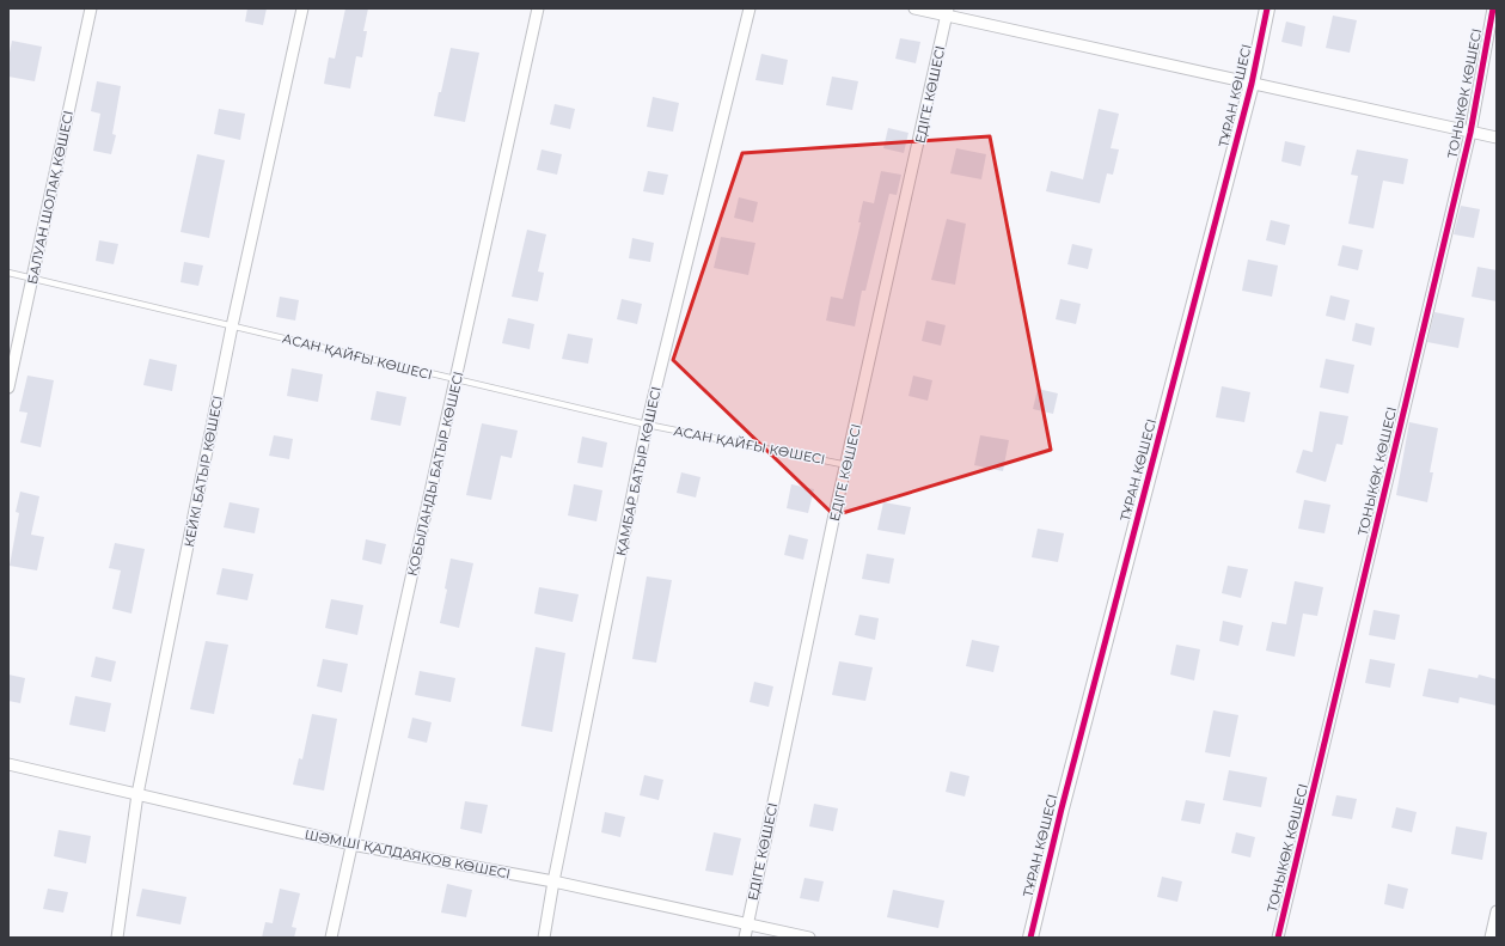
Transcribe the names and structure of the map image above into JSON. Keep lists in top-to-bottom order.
{
  "streets": {
    "street": [
      "ТОНЫКӨК КӨШЕСІ",
      "ЕДІГЕ КӨШЕСІ",
      "ТҰРАН КӨШЕСІ",
      "БАЛУАН ШОЛАҚ КӨШЕСІ",
      "КЕЙКІ БАТЫР КӨШЕСІ",
      "ҚАМБАР БАТЫР КӨШЕСІ",
      "ҚОБЫЛАНДЫ БАТЫР КӨШЕСІ",
      "ШӘМШІ ҚАЛДАЯҚОВ КӨШЕСІ"
    ],
    "lane": ["АСАН ҚАЙҒЫ КӨШЕСІ"]
  },
  "crossings": [
    ["ЕДІГЕ КӨШЕСІ", "АСАН ҚАЙҒЫ КӨШЕСІ"],
    ["ЕДІГЕ КӨШЕСІ", "ШӘМШІ ҚАЛДАЯҚОВ КӨШЕСІ"],
    ["БАЛУАН ШОЛАҚ КӨШЕСІ", "АСАН ҚАЙҒЫ КӨШЕСІ"],
    ["АСАН ҚАЙҒЫ КӨШЕСІ", "КЕЙКІ БАТЫР КӨШЕСІ"],
    ["АСАН ҚАЙҒЫ КӨШЕСІ", "ҚАМБАР БАТЫР КӨШЕСІ"],
    ["АСАН ҚАЙҒЫ КӨШЕСІ", "ҚОБЫЛАНДЫ БАТЫР КӨШЕСІ"],
    ["КЕЙКІ БАТЫР КӨШЕСІ", "ШӘМШІ ҚАЛДАЯҚОВ КӨШЕСІ"],
    ["ҚАМБАР БАТЫР КӨШЕСІ", "ШӘМШІ ҚАЛДАЯҚОВ КӨШЕСІ"],
    ["ҚОБЫЛАНДЫ БАТЫР КӨШЕСІ", "ШӘМШІ ҚАЛДАЯҚОВ КӨШЕСІ"]
  ]
}
